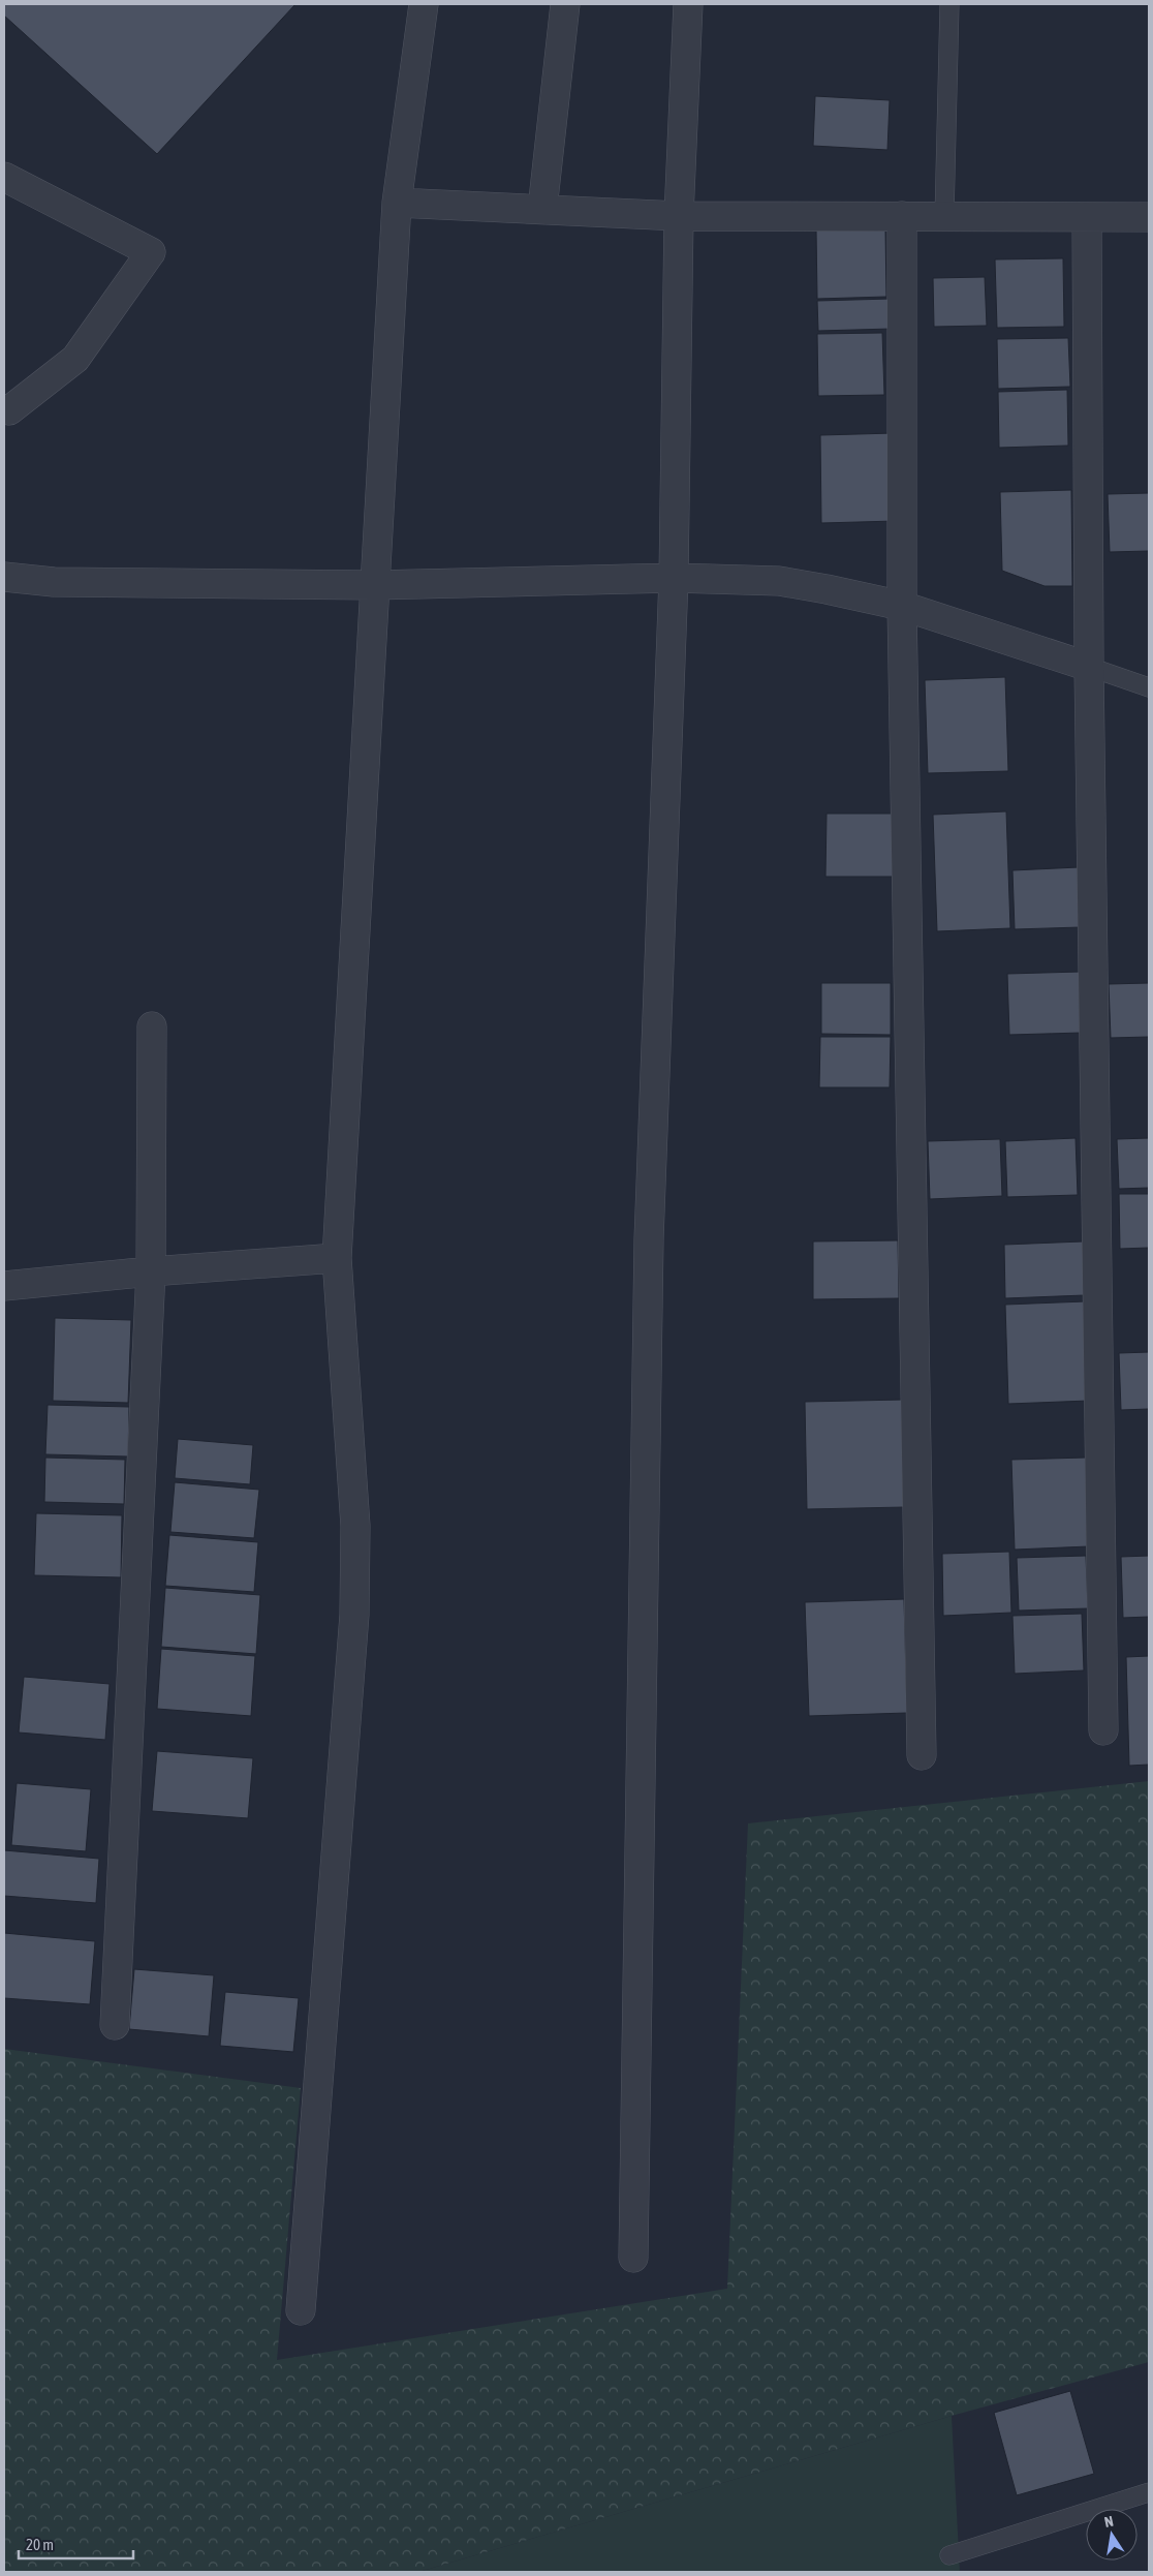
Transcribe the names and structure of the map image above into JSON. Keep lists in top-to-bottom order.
{
  "scale_bar": "20 m",
  "north": "top"
}
